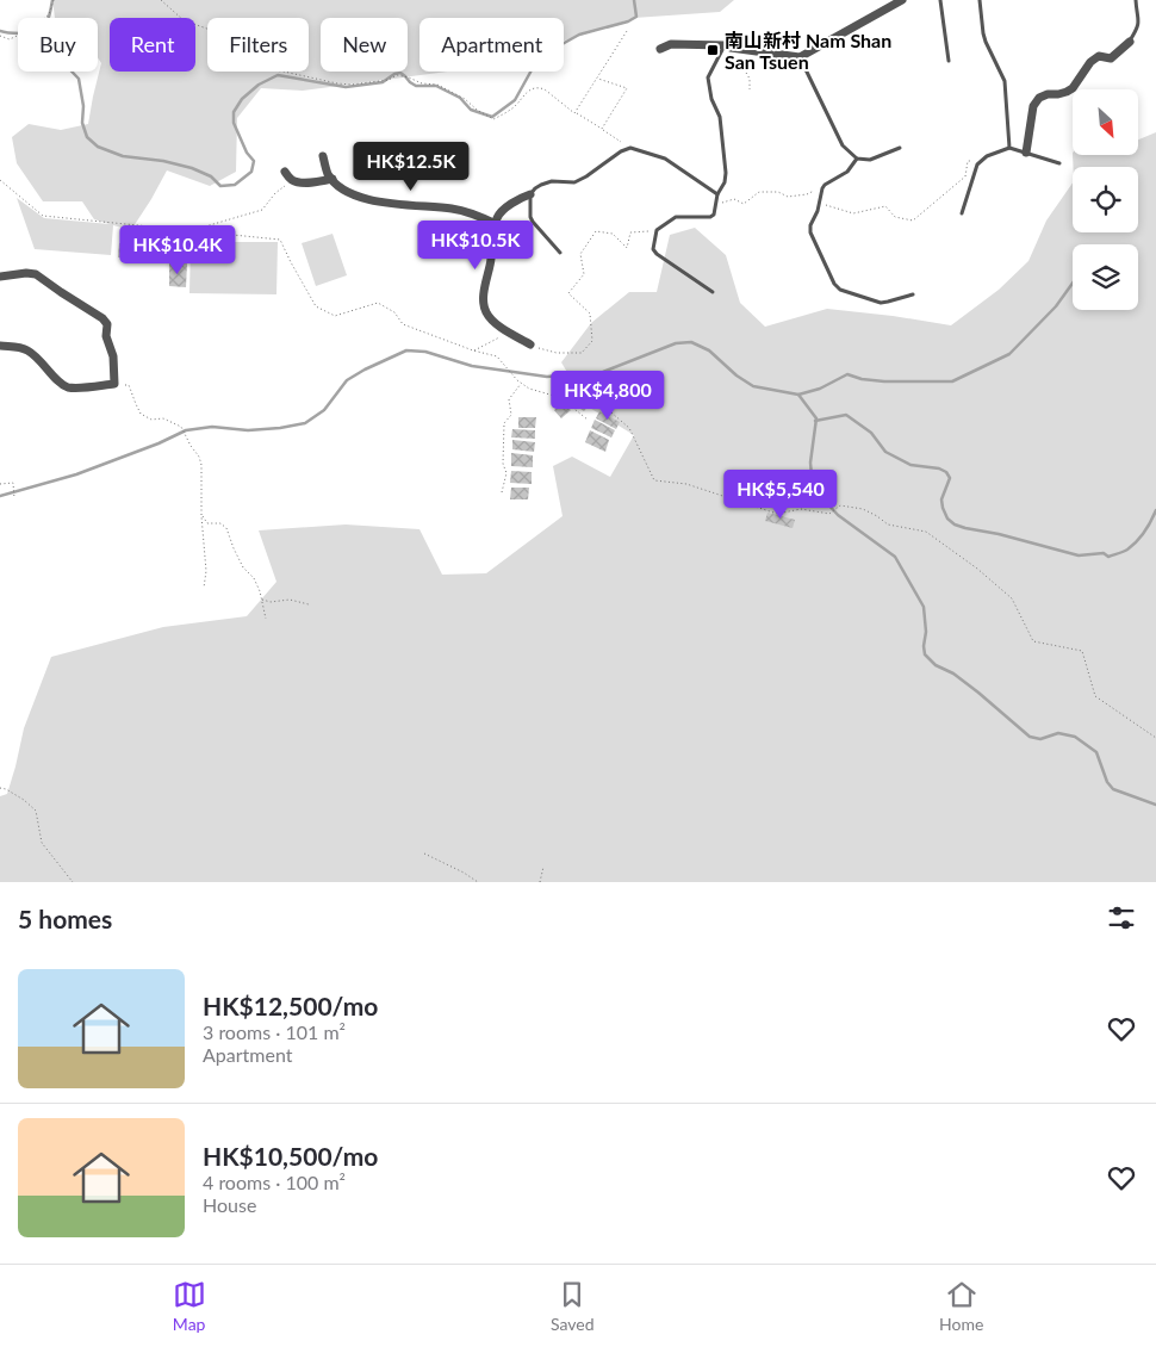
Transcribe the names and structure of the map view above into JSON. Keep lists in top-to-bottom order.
{
  "places": {
    "transit": ["南山新村 Nam Shan San Tsuen"]
  },
  "north": "bottom right",
  "page": {
    "chip": [
      "Buy",
      "Rent",
      "Filters",
      "New",
      "Apartment"
    ],
    "price": [
      "HK$12.5K",
      "HK$10.5K",
      "HK$10.4K",
      "HK$4,800",
      "HK$5,540"
    ],
    "heading": "5 homes",
    "list": [
      {
        "name": "HK$12,500/mo",
        "note": "3 rooms · 101 m² · Apartment"
      },
      {
        "name": "HK$10,500/mo",
        "note": "4 rooms · 100 m² · House"
      }
    ],
    "tabs": ["Map", "Saved", "Home"]
  }
}
